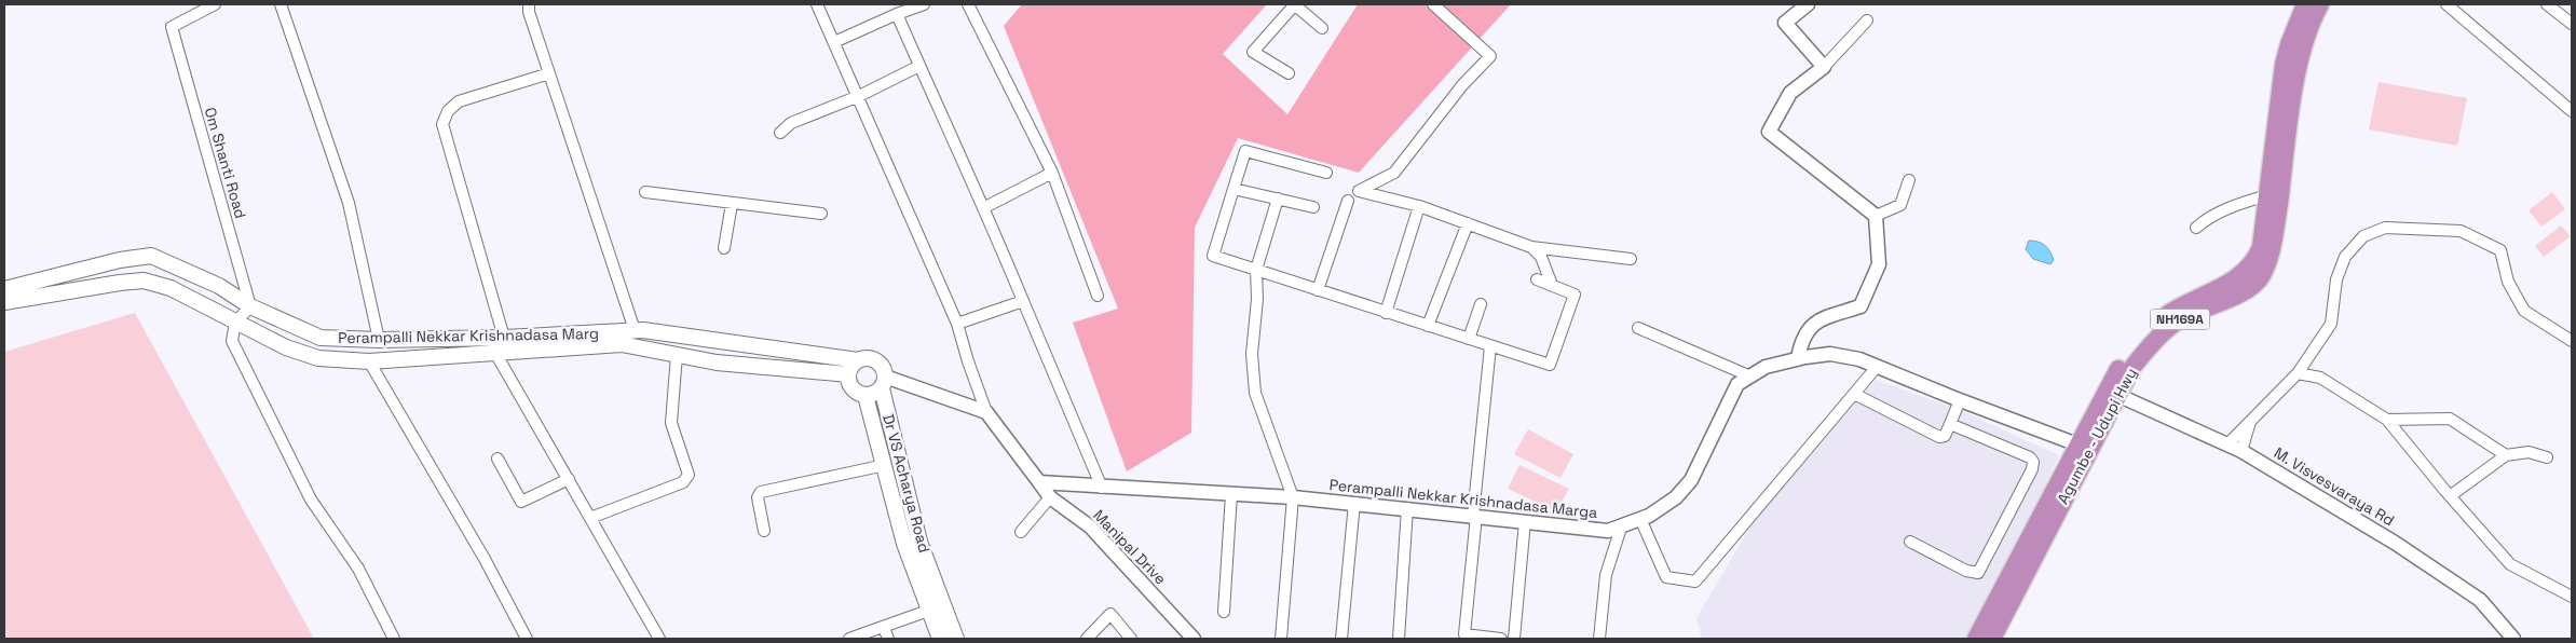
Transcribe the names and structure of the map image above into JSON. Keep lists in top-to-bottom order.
{
  "streets": {
    "highway": ["NH169A", "Agumbe - Udupi Hwy"],
    "main road": ["Perampalli Nekkar Krishnadasa Marg", "Dr VS Acharya Road"],
    "street": [
      "Om Shanti Road",
      "M. Visvesvaraya Rd",
      "Perampalli Nekkar Krishnadasa Marga",
      "Manipal Drive"
    ]
  },
  "crossings": [
    ["Om Shanti Road", "Perampalli Nekkar Krishnadasa Marg"],
    ["Perampalli Nekkar Krishnadasa Marg", "Dr VS Acharya Road"],
    ["Agumbe - Udupi Hwy", "M. Visvesvaraya Rd"],
    ["Agumbe - Udupi Hwy", "Perampalli Nekkar Krishnadasa Marga"],
    ["Perampalli Nekkar Krishnadasa Marga", "Manipal Drive"]
  ]
}
